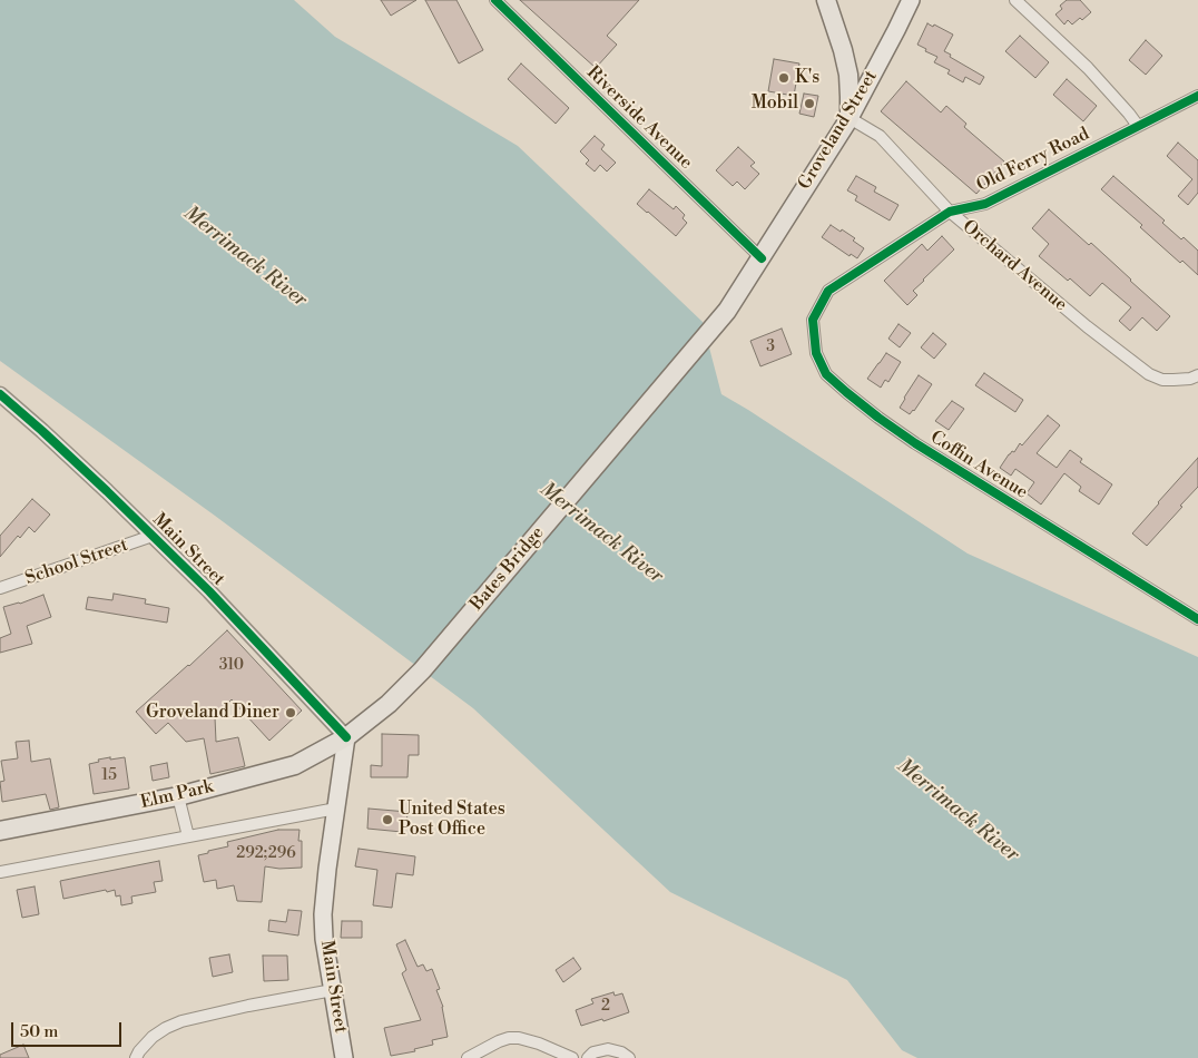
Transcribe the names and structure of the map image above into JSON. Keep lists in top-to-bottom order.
{
  "streets": {
    "main road": [
      "Groveland Street",
      "Main Street",
      "Bates Bridge",
      "Elm Park"
    ],
    "street": [
      "Riverside Avenue",
      "Old Ferry Road",
      "Orchard Avenue",
      "Coffin Avenue",
      "School Street"
    ]
  },
  "crossings": [
    ["Riverside Avenue", "Groveland Street"],
    ["Riverside Avenue", "Bates Bridge"],
    ["Groveland Street", "Orchard Avenue"],
    ["Groveland Street", "Bates Bridge"],
    ["Old Ferry Road", "Orchard Avenue"],
    ["Old Ferry Road", "Coffin Avenue"],
    ["Main Street", "School Street"],
    ["Main Street", "Bates Bridge"],
    ["Main Street", "Elm Park"],
    ["Bates Bridge", "Elm Park"]
  ],
  "water": ["Merrimack River"],
  "places": [
    "K's",
    "Mobil",
    "Groveland Diner",
    "United States Post Office"
  ],
  "house_numbers": [
    "3",
    "310",
    "15",
    "292;296",
    "2"
  ],
  "scale_bar": "50 m"
}
